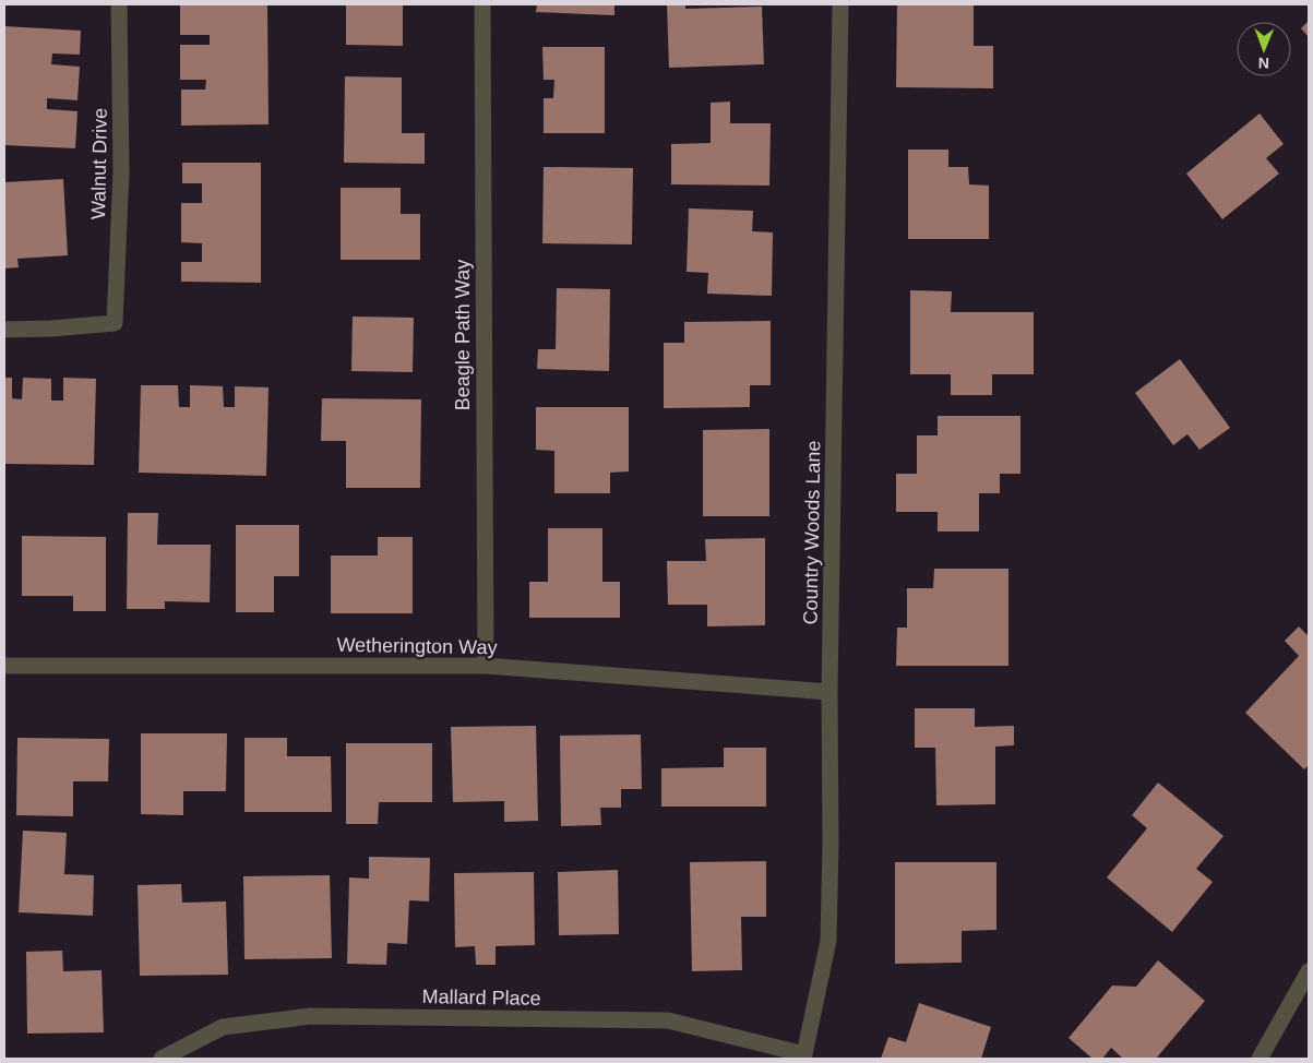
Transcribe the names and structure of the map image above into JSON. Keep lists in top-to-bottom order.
{
  "streets": {
    "street": [
      "Walnut Drive",
      "Beagle Path Way",
      "Country Woods Lane",
      "Wetherington Way",
      "Mallard Place"
    ]
  },
  "crossings": [
    ["Beagle Path Way", "Wetherington Way"],
    ["Country Woods Lane", "Wetherington Way"],
    ["Country Woods Lane", "Mallard Place"]
  ],
  "north": "bottom"
}
